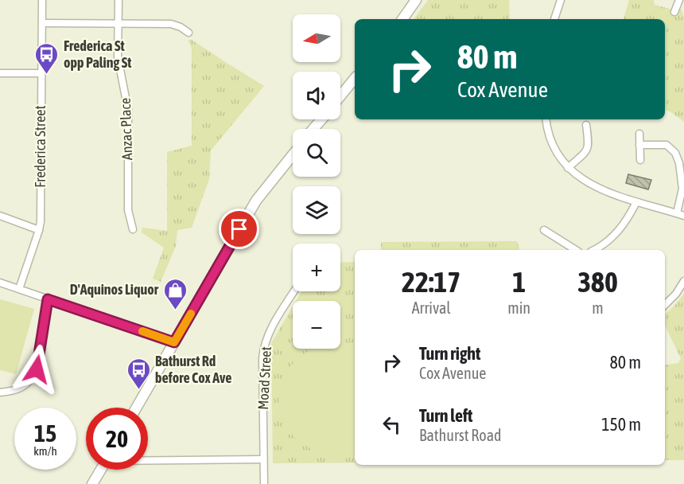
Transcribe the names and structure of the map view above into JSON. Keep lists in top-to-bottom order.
{
  "streets": {
    "street": ["Anzac Place", "Frederica Street", "Moad Street"]
  },
  "places": {
    "bus stop": ["Frederica St opp Paling St", "Bathurst Rd before Cox Ave"],
    "shop": ["D'Aquinos Liquor"]
  },
  "north": "left",
  "page": {
    "map_buttons": ["+", "−"],
    "turn": ["80 m", "Cox Avenue"],
    "eta": [
      "22:17",
      "Arrival",
      "1",
      "min",
      "380",
      "m"
    ],
    "list": [
      {
        "name": "Turn right",
        "note": "Cox Avenue",
        "value": "80 m"
      },
      {
        "name": "Turn left",
        "note": "Bathurst Road",
        "value": "150 m"
      }
    ],
    "speed": "15 km/h",
    "limit": "20"
  }
}
